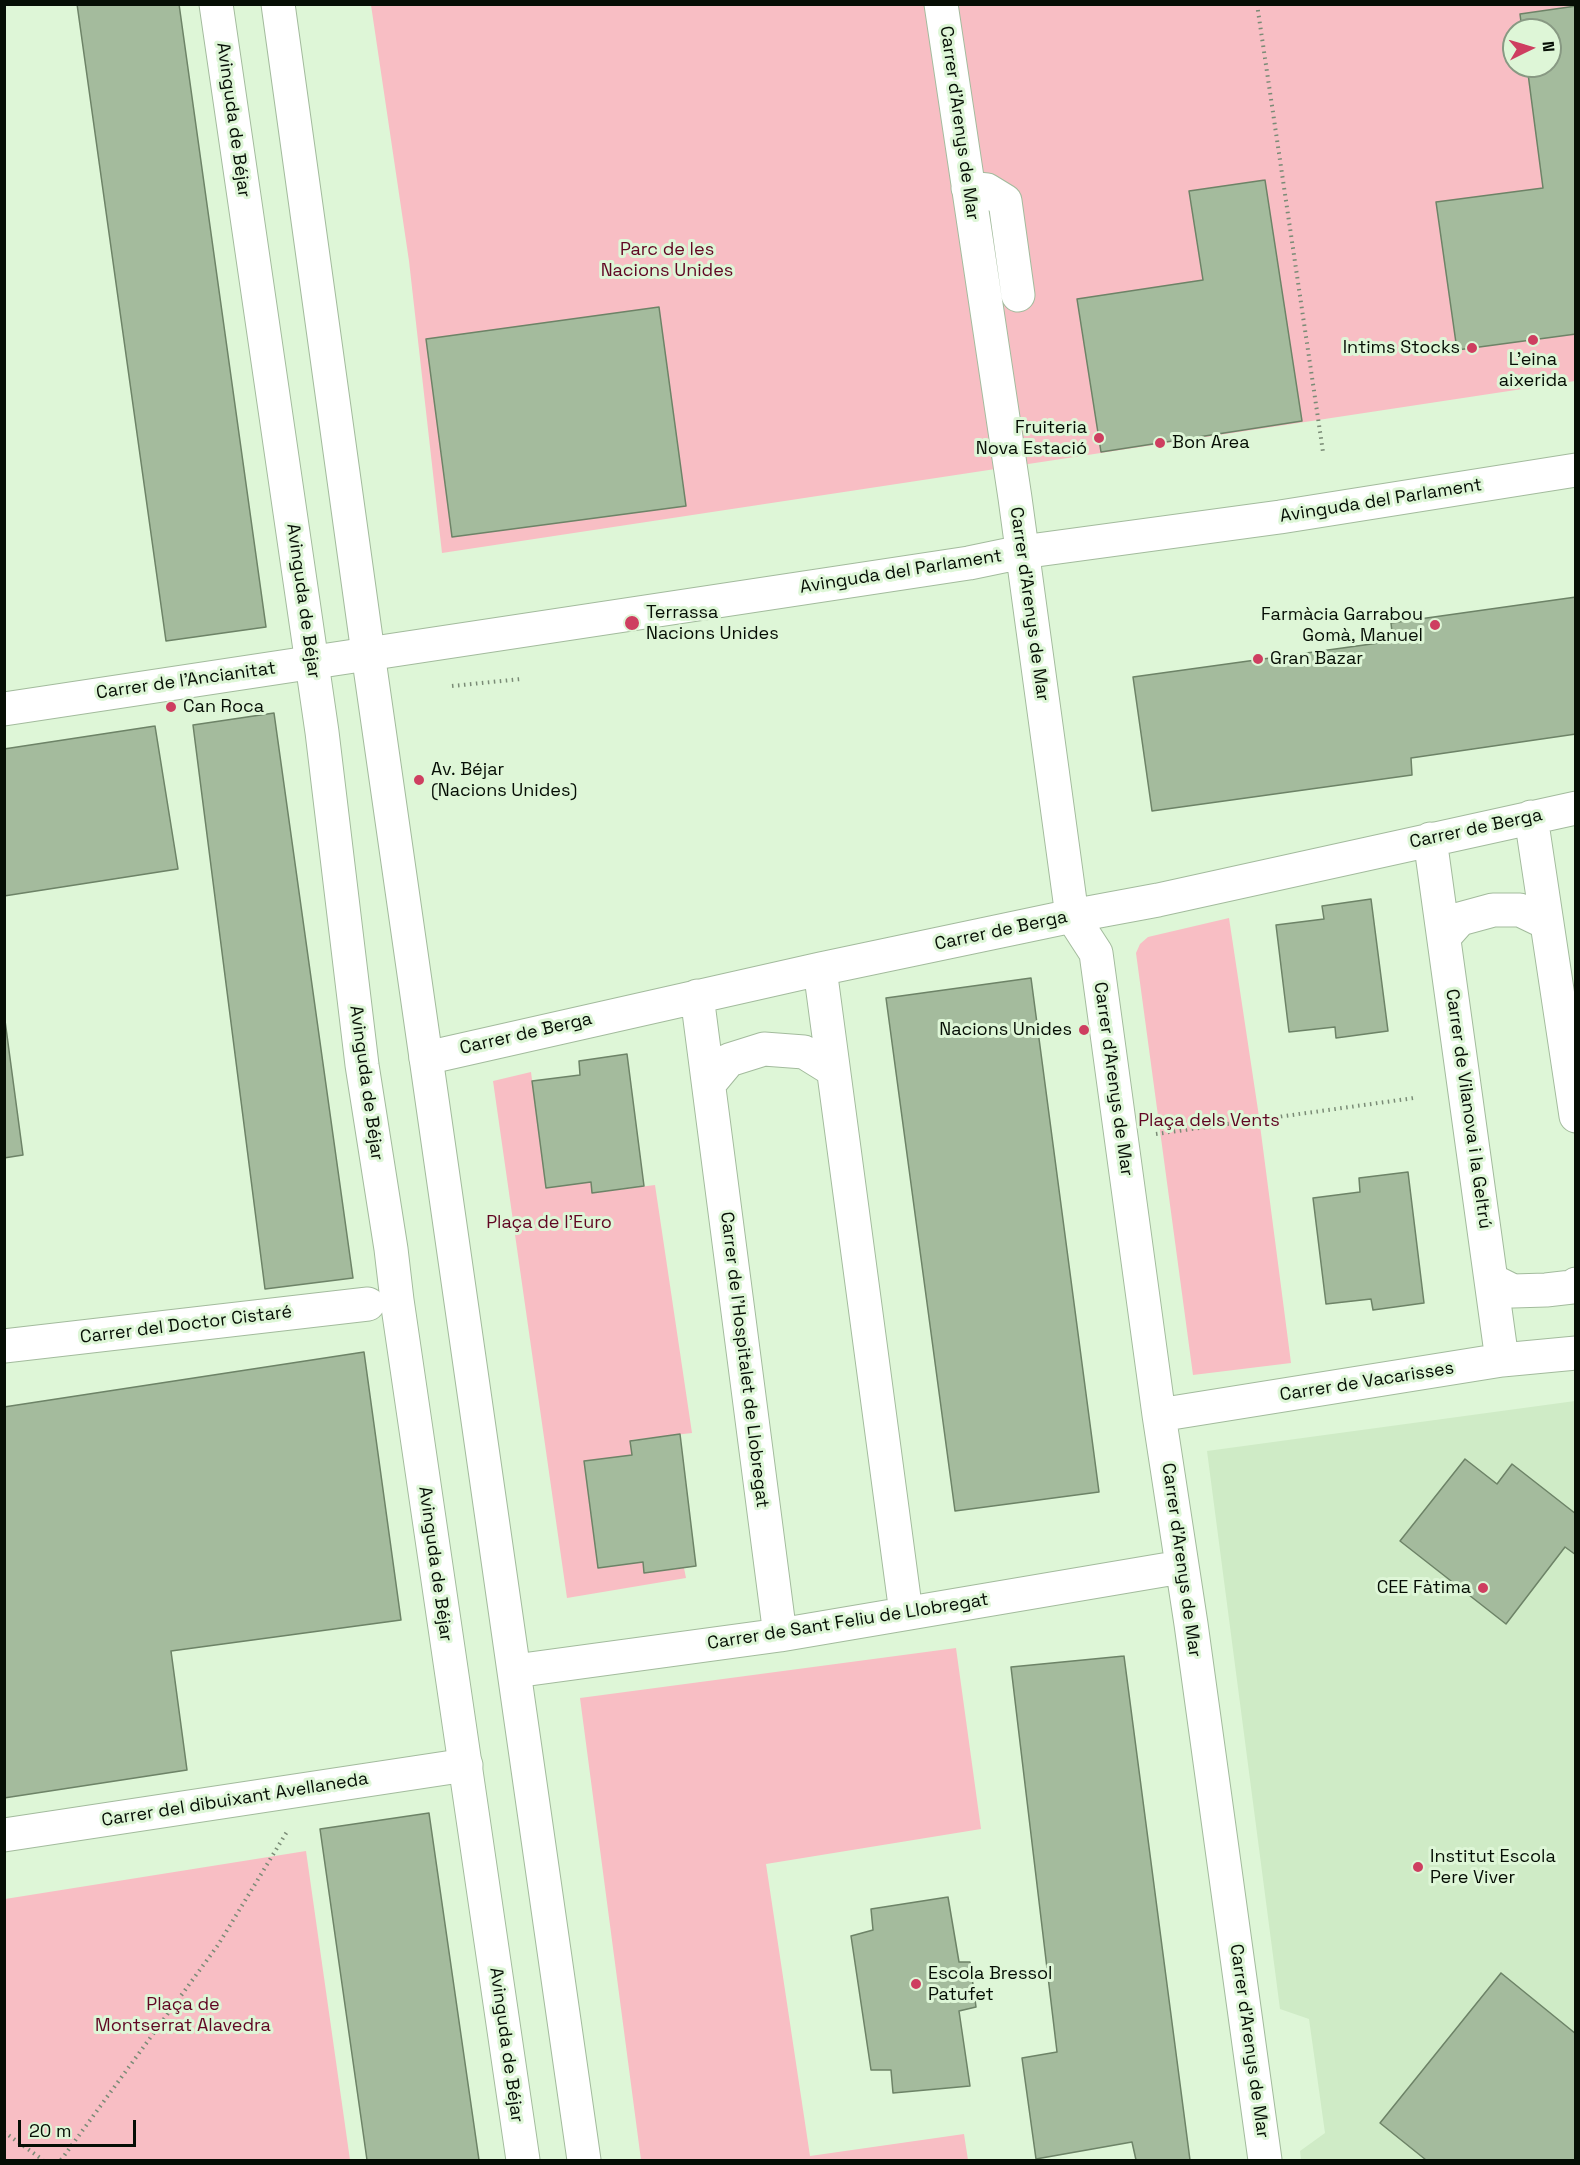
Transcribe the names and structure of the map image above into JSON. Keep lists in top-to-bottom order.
{
  "streets": {
    "street": [
      "Avinguda de Béjar",
      "Carrer d'Arenys de Mar",
      "Avinguda del Parlament",
      "Carrer de l'Ancianitat",
      "Carrer de Berga",
      "Carrer de Vilanova i la Geltrú",
      "Carrer del Doctor Cistaré",
      "Carrer de l'Hospitalet de Llobregat",
      "Carrer de Vacarisses",
      "Carrer de Sant Feliu de Llobregat",
      "Carrer del dibuixant Avellaneda"
    ]
  },
  "crossings": [
    ["Avinguda de Béjar", "Carrer de l'Ancianitat"],
    ["Avinguda de Béjar", "Carrer del dibuixant Avellaneda"],
    ["Carrer d'Arenys de Mar", "Avinguda del Parlament"],
    ["Carrer d'Arenys de Mar", "Carrer de Berga"],
    ["Carrer d'Arenys de Mar", "Carrer de Vacarisses"],
    ["Carrer d'Arenys de Mar", "Carrer de Sant Feliu de Llobregat"],
    ["Avinguda del Parlament", "Carrer de l'Ancianitat"],
    ["Carrer de Berga", "Carrer de Vilanova i la Geltrú"],
    ["Carrer de Berga", "Carrer de l'Hospitalet de Llobregat"],
    ["Carrer de Vilanova i la Geltrú", "Carrer de Vacarisses"],
    ["Carrer de l'Hospitalet de Llobregat", "Carrer de Sant Feliu de Llobregat"]
  ],
  "parks": [
    "Parc de les Nacions Unides",
    "Plaça dels Vents",
    "Plaça de l'Euro",
    "Plaça de Montserrat Alavedra"
  ],
  "places": [
    "L'eina aixerida",
    "Intims Stocks",
    "Fruiteria Nova Estació",
    "Bon Area",
    "Terrassa Nacions Unides",
    "Farmàcia Garrabou Gomà, Manuel",
    "Gran Bazar",
    "Can Roca",
    "Av. Béjar (Nacions Unides)",
    "Nacions Unides",
    "CEE Fàtima",
    "Institut Escola Pere Viver",
    "Escola Bressol Patufet"
  ],
  "scale_bar": "20 m",
  "north": "right"
}
